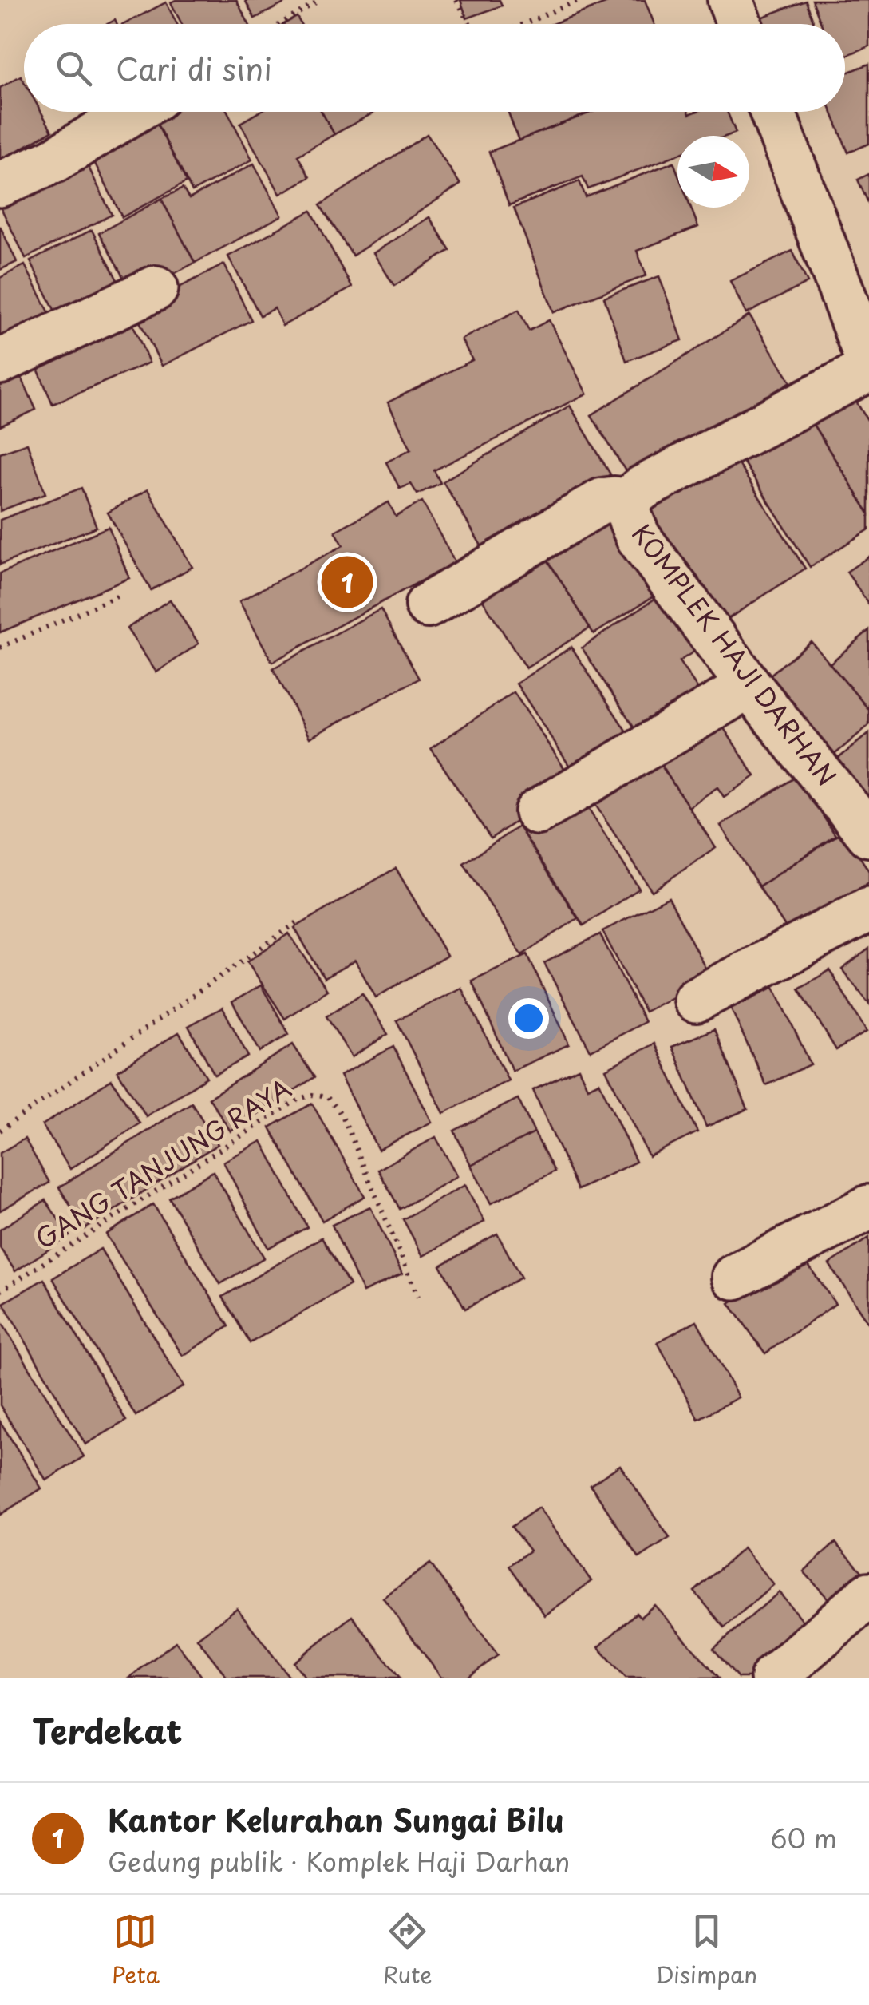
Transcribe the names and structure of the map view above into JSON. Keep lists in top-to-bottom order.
{
  "streets": {
    "street": ["KOMPLEK HAJI DARHAN"],
    "path": ["GANG TANJUNG RAYA"]
  },
  "north": "right",
  "page": {
    "search": "Cari di sini",
    "pins": "1",
    "heading": "Terdekat",
    "list": [
      {
        "mark": "1",
        "name": "Kantor Kelurahan Sungai Bilu",
        "note": "Gedung publik · Komplek Haji Darhan",
        "value": "60 m"
      }
    ],
    "nav": ["Peta", "Rute", "Disimpan"]
  }
}
